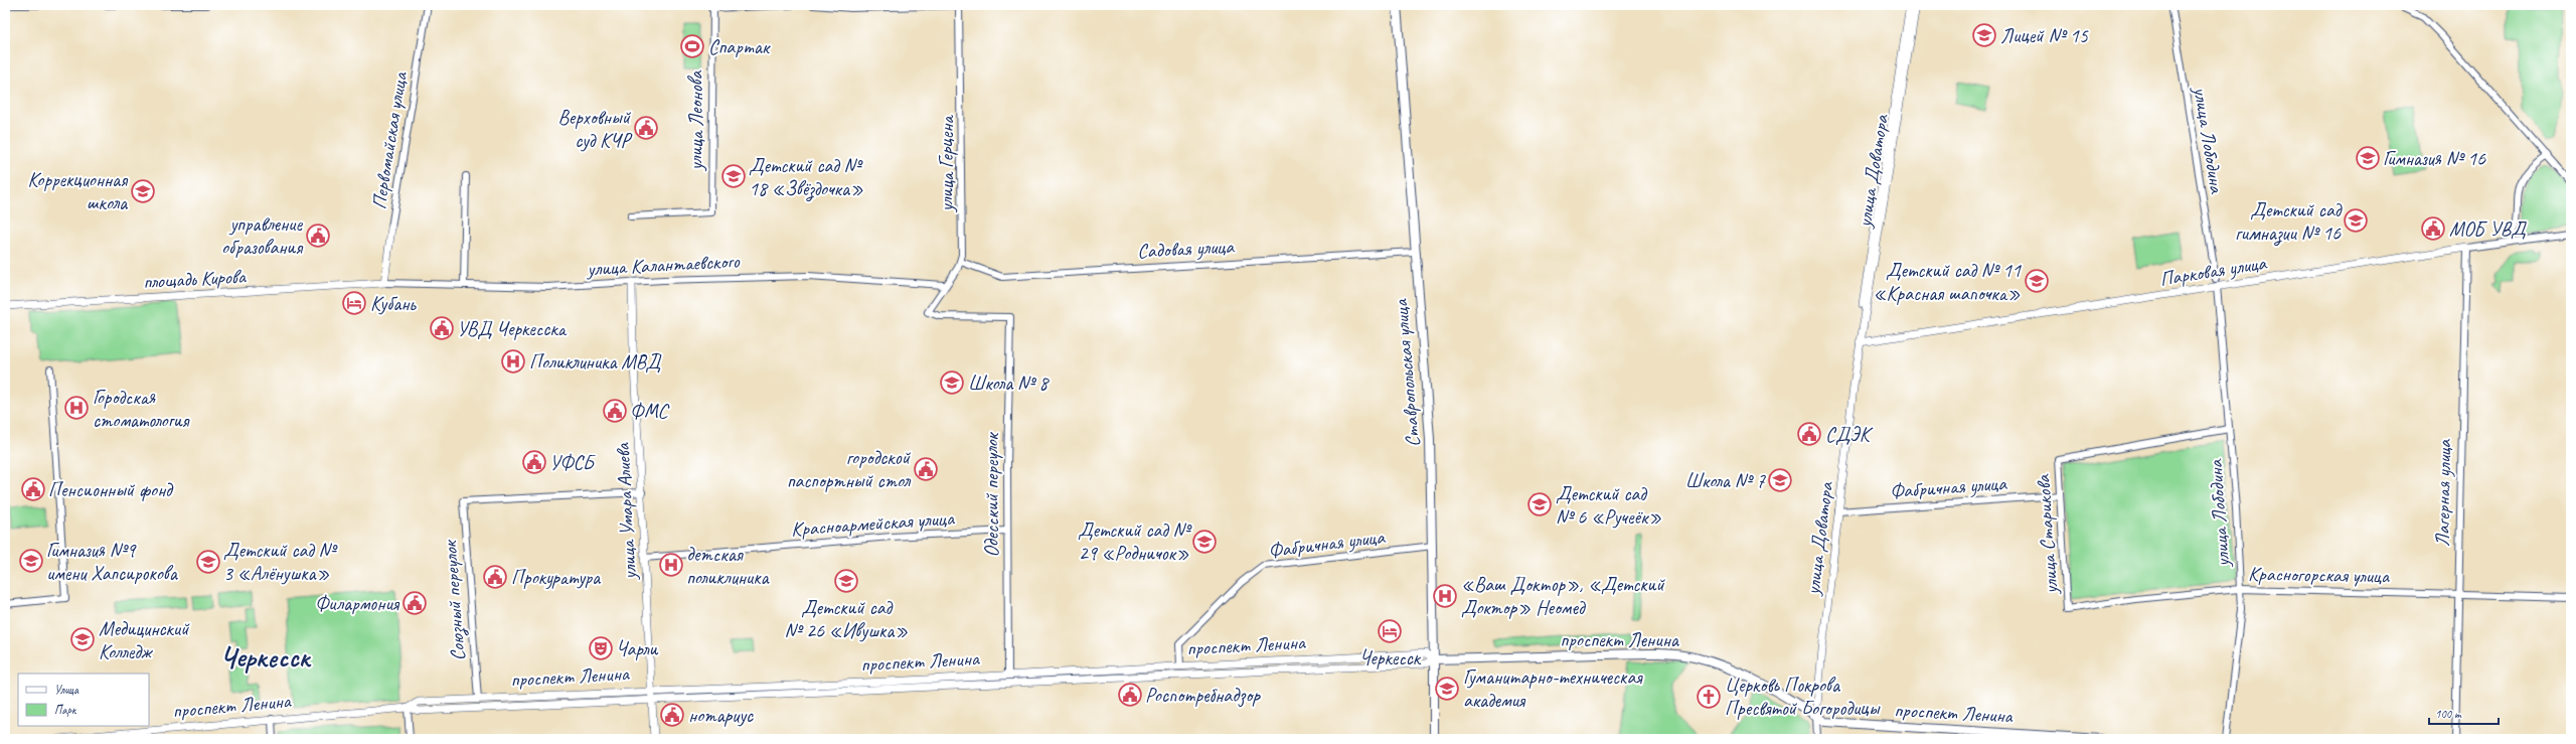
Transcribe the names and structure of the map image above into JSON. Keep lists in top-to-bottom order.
{
  "streets": {
    "main road": [
      "Первомайская улица",
      "улица Доватора",
      "Парковая улица",
      "площадь Кирова",
      "Ставропольская улица",
      "улица Умара Алиева",
      "проспект Ленина"
    ],
    "street": [
      "улица Леонова",
      "улица Лободина",
      "улица Герцена",
      "Садовая улица",
      "улица Калантаевского",
      "Фабричная улица",
      "Лагерная улица",
      "Одесский переулок",
      "Красноармейская улица",
      "улица Старикова",
      "Красногорская улица",
      "Союзный переулок"
    ]
  },
  "crossings": [
    ["улица Лободина", "Парковая улица"],
    ["улица Лободина", "улица Старикова"],
    ["улица Лободина", "Красногорская улица"],
    ["Первомайская улица", "улица Калантаевского"],
    ["Первомайская улица", "площадь Кирова"],
    ["улица Герцена", "Садовая улица"],
    ["улица Доватора", "Парковая улица"],
    ["улица Доватора", "Фабричная улица"],
    ["улица Доватора", "проспект Ленина"],
    ["Садовая улица", "Ставропольская улица"],
    ["улица Калантаевского", "площадь Кирова"],
    ["улица Калантаевского", "Одесский переулок"],
    ["улица Калантаевского", "улица Умара Алиева"],
    ["Парковая улица", "Лагерная улица"],
    ["Ставропольская улица", "Фабричная улица"],
    ["Ставропольская улица", "проспект Ленина"],
    ["Фабричная улица", "улица Старикова"],
    ["Фабричная улица", "проспект Ленина"],
    ["Лагерная улица", "Красногорская улица"],
    ["Одесский переулок", "Красноармейская улица"],
    ["Одесский переулок", "проспект Ленина"],
    ["улица Умара Алиева", "Красноармейская улица"],
    ["улица Умара Алиева", "Союзный переулок"],
    ["улица Умара Алиева", "проспект Ленина"],
    ["улица Старикова", "Красногорская улица"],
    ["Союзный переулок", "проспект Ленина"]
  ],
  "districts": ["Черкесск"],
  "places": {
    "school or university": [
      "Лицей № 15",
      "Гимназия № 16",
      "Детский сад № 18 «Звёздочка»",
      "Коррекционная школа",
      "Детский сад гимназии № 16",
      "Детский сад № 11 «Красная шапочка»",
      "Школа № 8",
      "Школа № 7",
      "Детский сад № 6 «Ручеёк»",
      "Детский сад № 29 «Родничок»",
      "Гимназия №9 имени Хапсирокова",
      "Детский сад № 3 «Алёнушка»",
      "Детский сад № 26 «Ивушка»",
      "Медицинский Колледж",
      "Гуманитарно-техническая академия"
    ],
    "sports": ["Спартак"],
    "public building": [
      "Верховный суд КЧР",
      "МОБ УВД",
      "управление образования",
      "УВД Черкесска",
      "ФМС",
      "СДЭК",
      "УФСБ",
      "городской паспортный стол",
      "Пенсионный фонд",
      "Прокуратура",
      "Филармония",
      "Роспотребнадзор",
      "нотариус"
    ],
    "hotel": ["Кубань", "Черкесск"],
    "hospital": [
      "Поликлиника МВД",
      "Городская стоматология",
      "детская поликлиника",
      "«Ваш Доктор», «Детский Доктор» Неомед"
    ],
    "theatre": ["Чарли"],
    "church": ["Церковь Покрова Пресвятой Богородицы"]
  },
  "legend": ["Улица", "Парк"],
  "scale_bar": "100 m"
}
